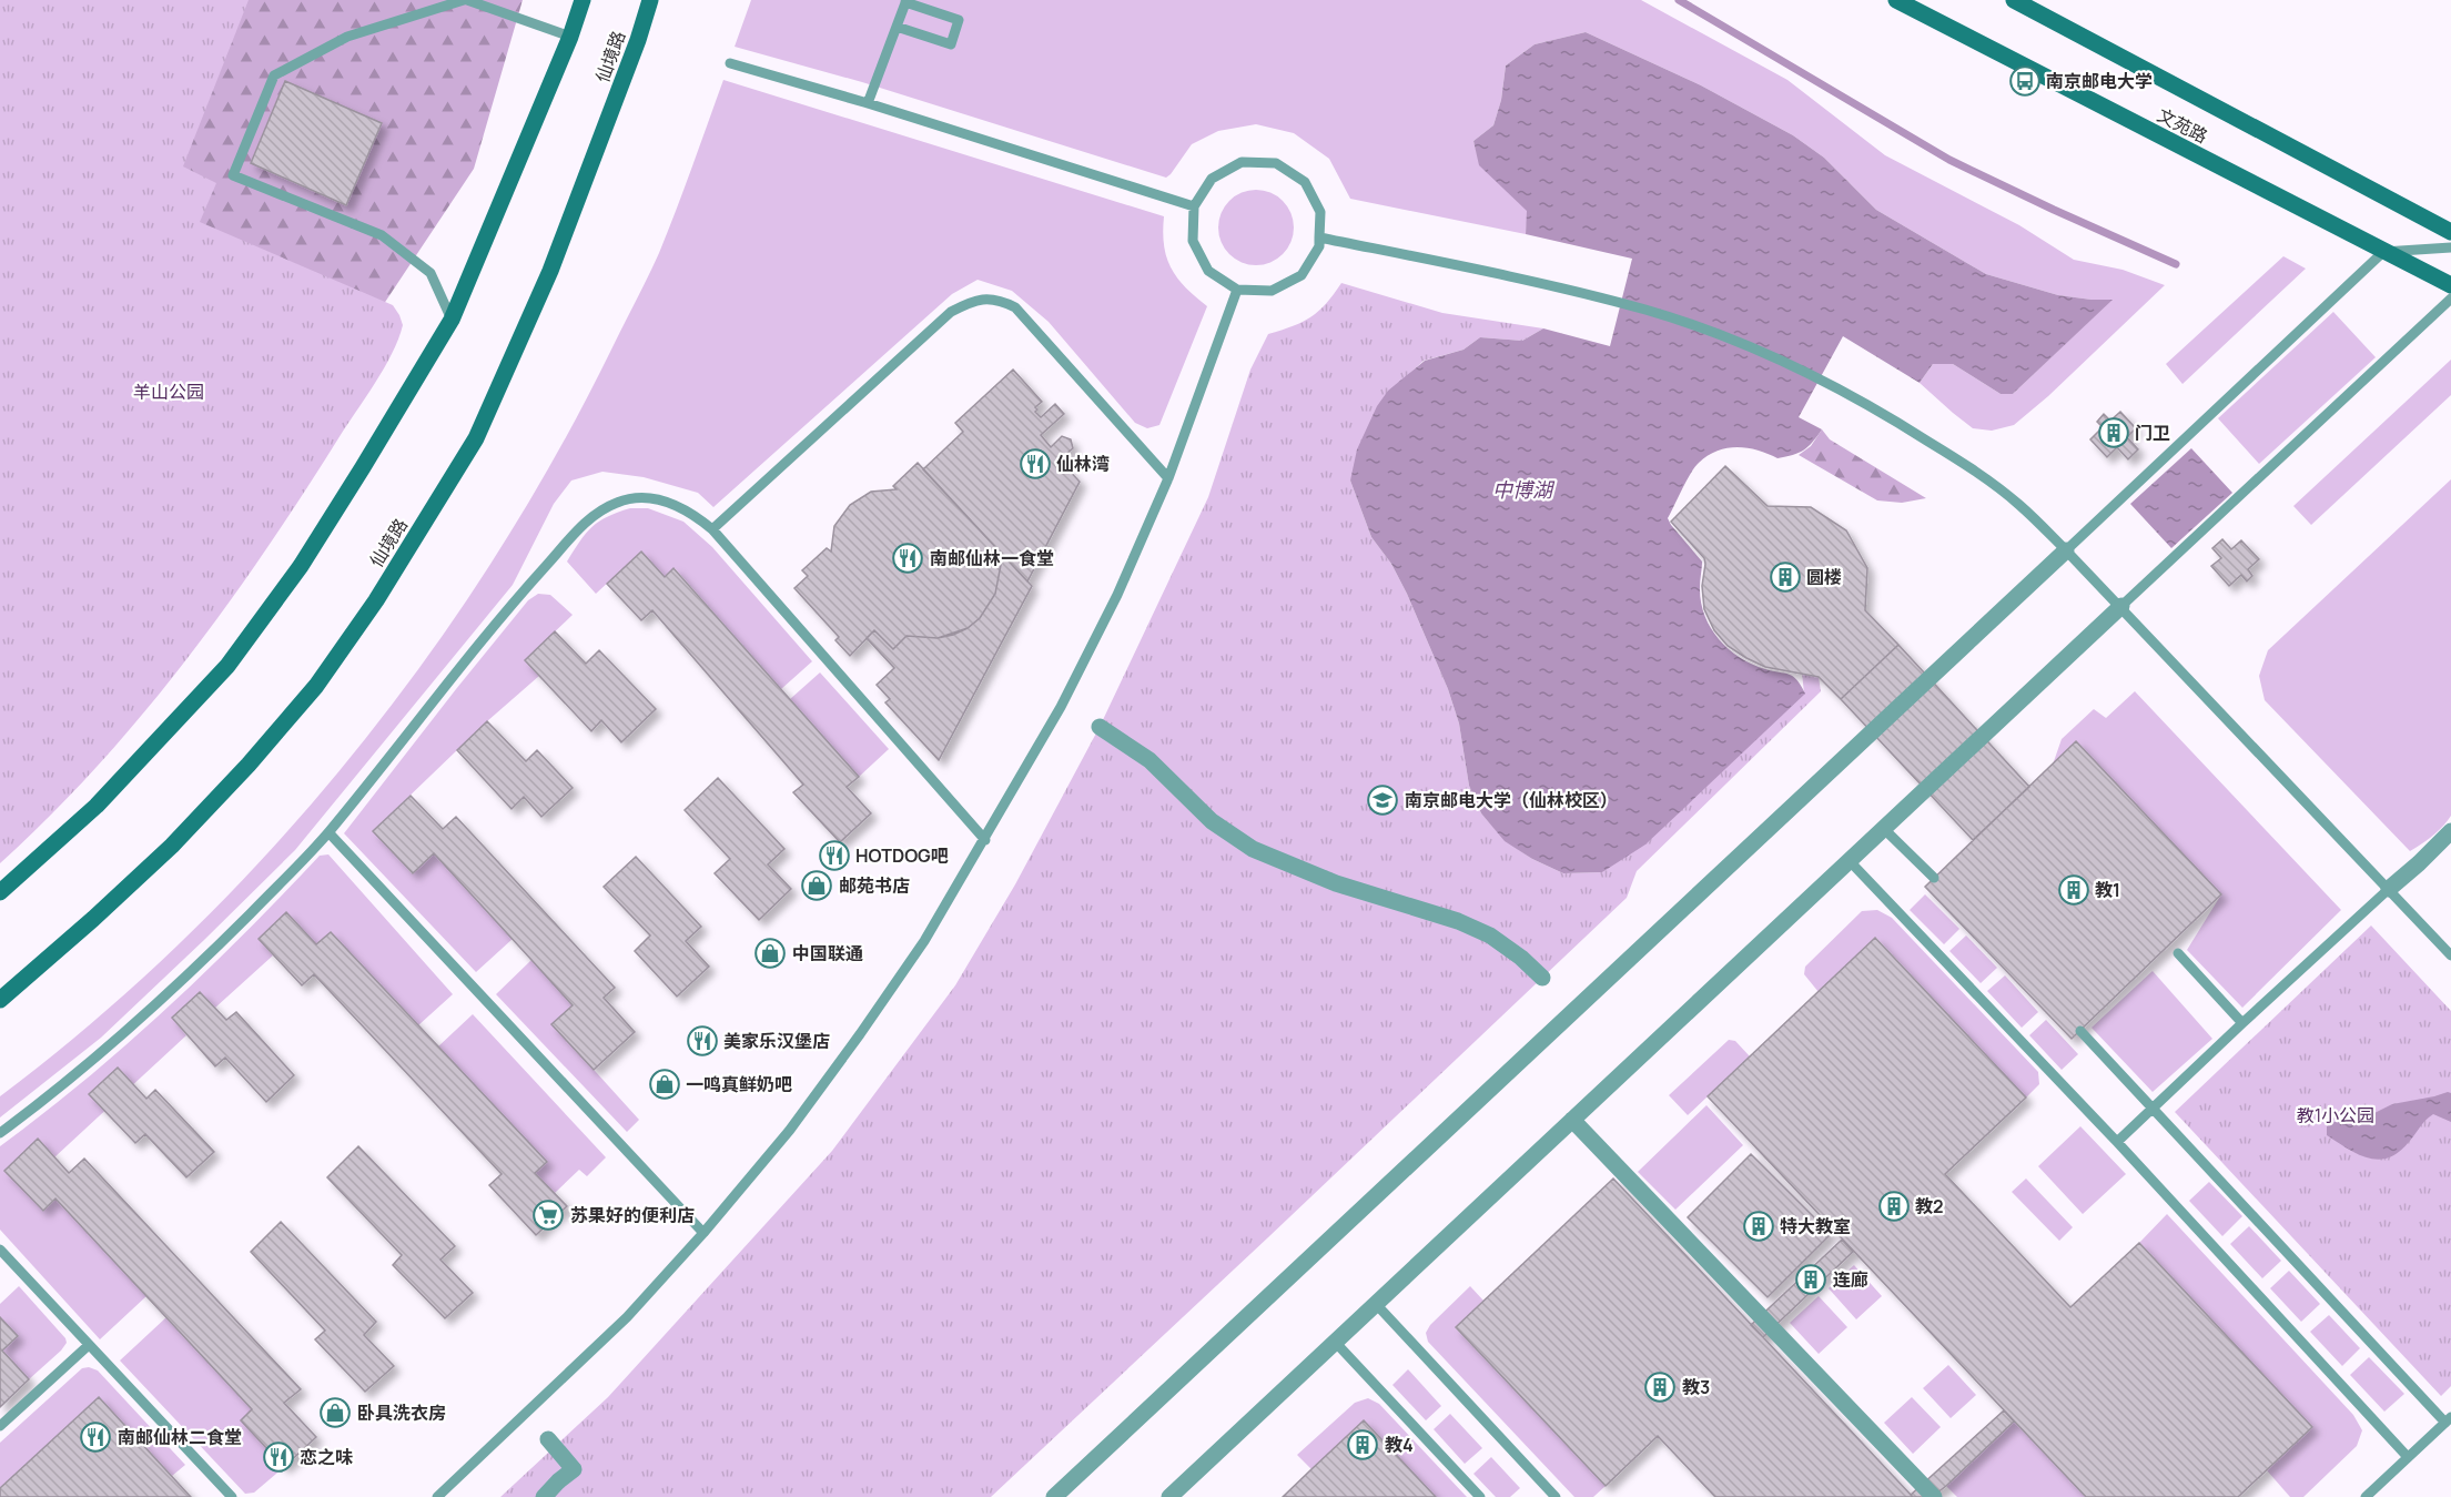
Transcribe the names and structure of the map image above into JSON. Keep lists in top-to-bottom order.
{
  "streets": {
    "main road": ["仙境路", "文苑路"]
  },
  "water": ["中博湖"],
  "parks": ["羊山公园", "教1小公园"],
  "places": {
    "bus stop": ["南京邮电大学"],
    "building": [
      "门卫",
      "圆楼",
      "教1",
      "教2",
      "特大教室",
      "连廊",
      "教3",
      "教4"
    ],
    "restaurant": [
      "仙林湾",
      "南邮仙林一食堂",
      "HOTDOG吧",
      "美家乐汉堡店",
      "南邮仙林二食堂",
      "恋之味"
    ],
    "school or university": ["南京邮电大学（仙林校区）"],
    "shop": [
      "邮苑书店",
      "中国联通",
      "一鸣真鲜奶吧",
      "卧具洗衣房"
    ],
    "supermarket": ["苏果好的便利店"]
  }
}
